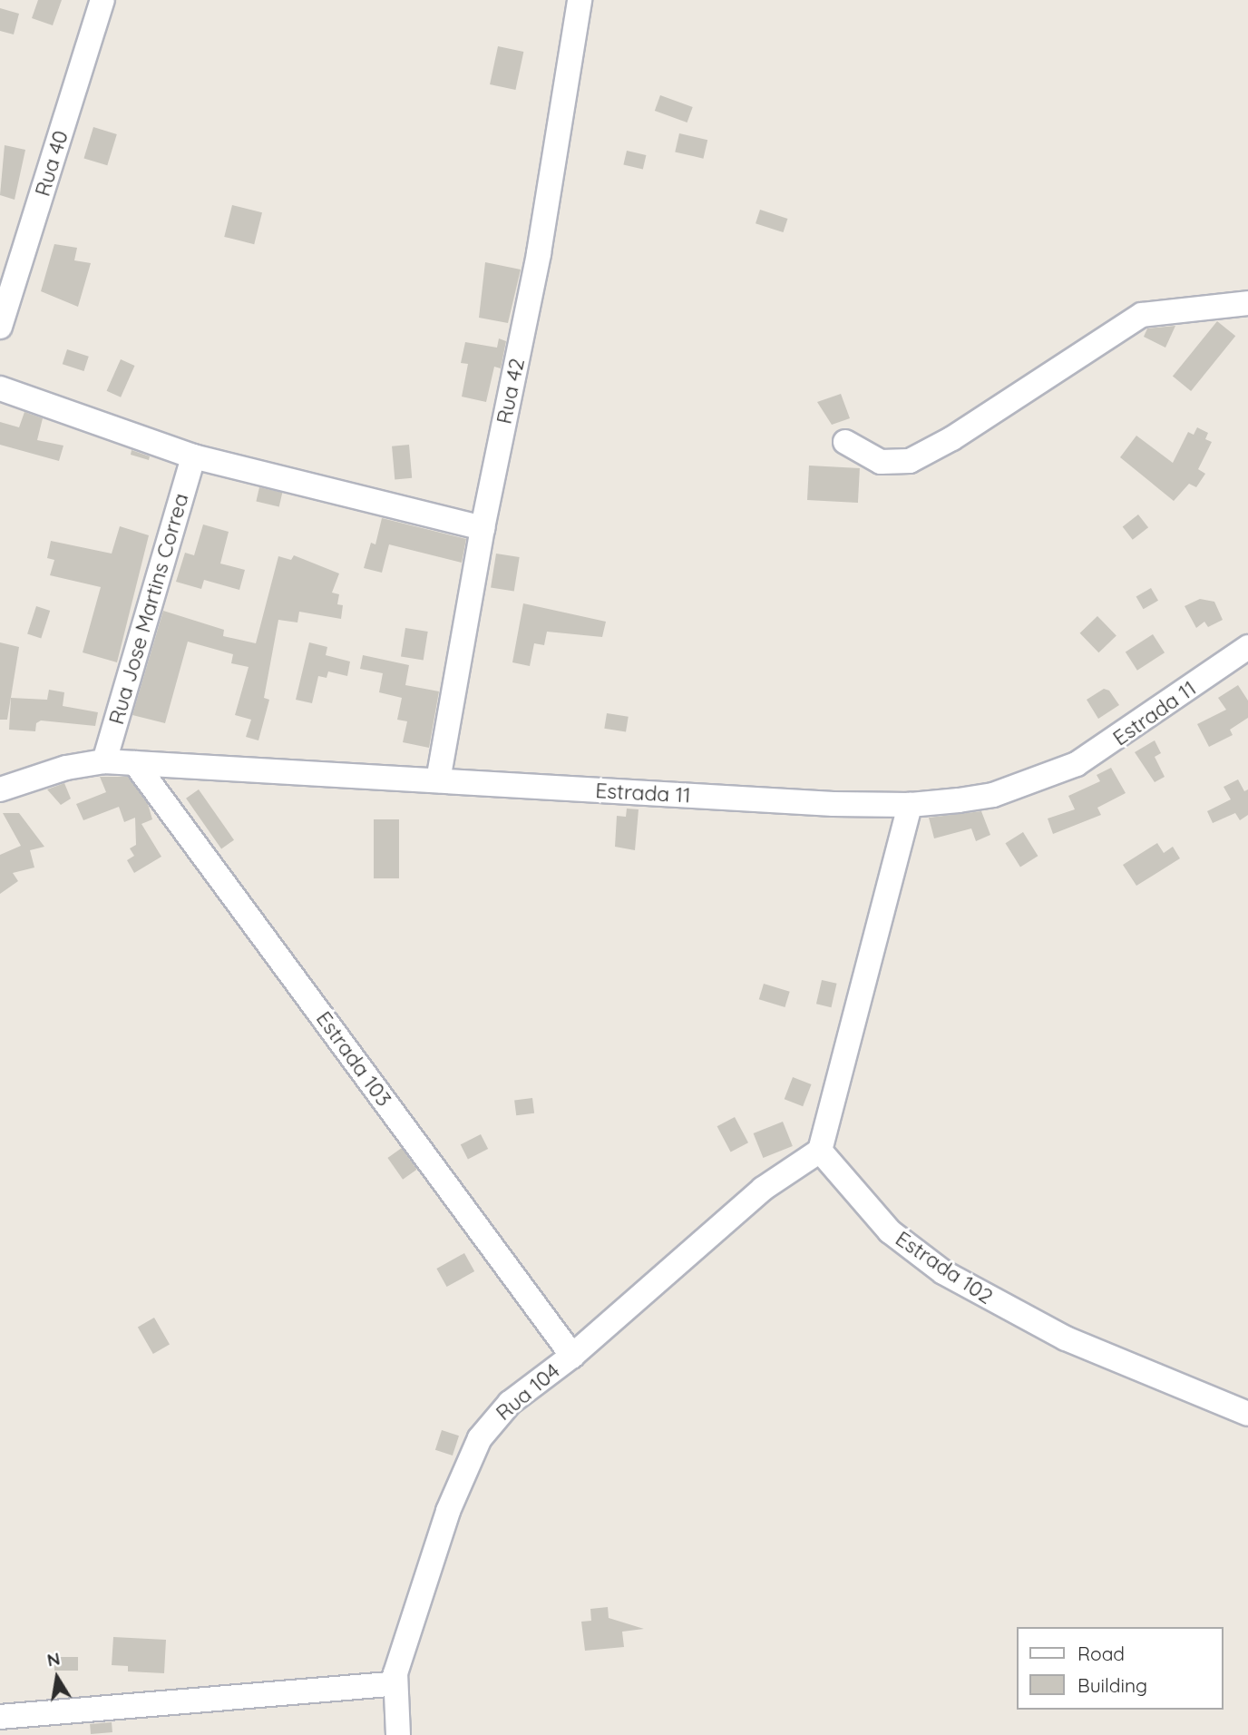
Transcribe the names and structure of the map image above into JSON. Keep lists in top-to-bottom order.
{
  "streets": {
    "street": [
      "Rua 40",
      "Rua 42",
      "Rua Jose Martins Correa",
      "Estrada 11",
      "Estrada 103",
      "Estrada 102",
      "Rua 104"
    ]
  },
  "crossings": [
    ["Rua 42", "Estrada 11"],
    ["Rua Jose Martins Correa", "Estrada 11"],
    ["Estrada 11", "Estrada 103"],
    ["Estrada 103", "Rua 104"],
    ["Estrada 102", "Rua 104"]
  ],
  "legend": ["Road", "Building"],
  "north": "top"
}
